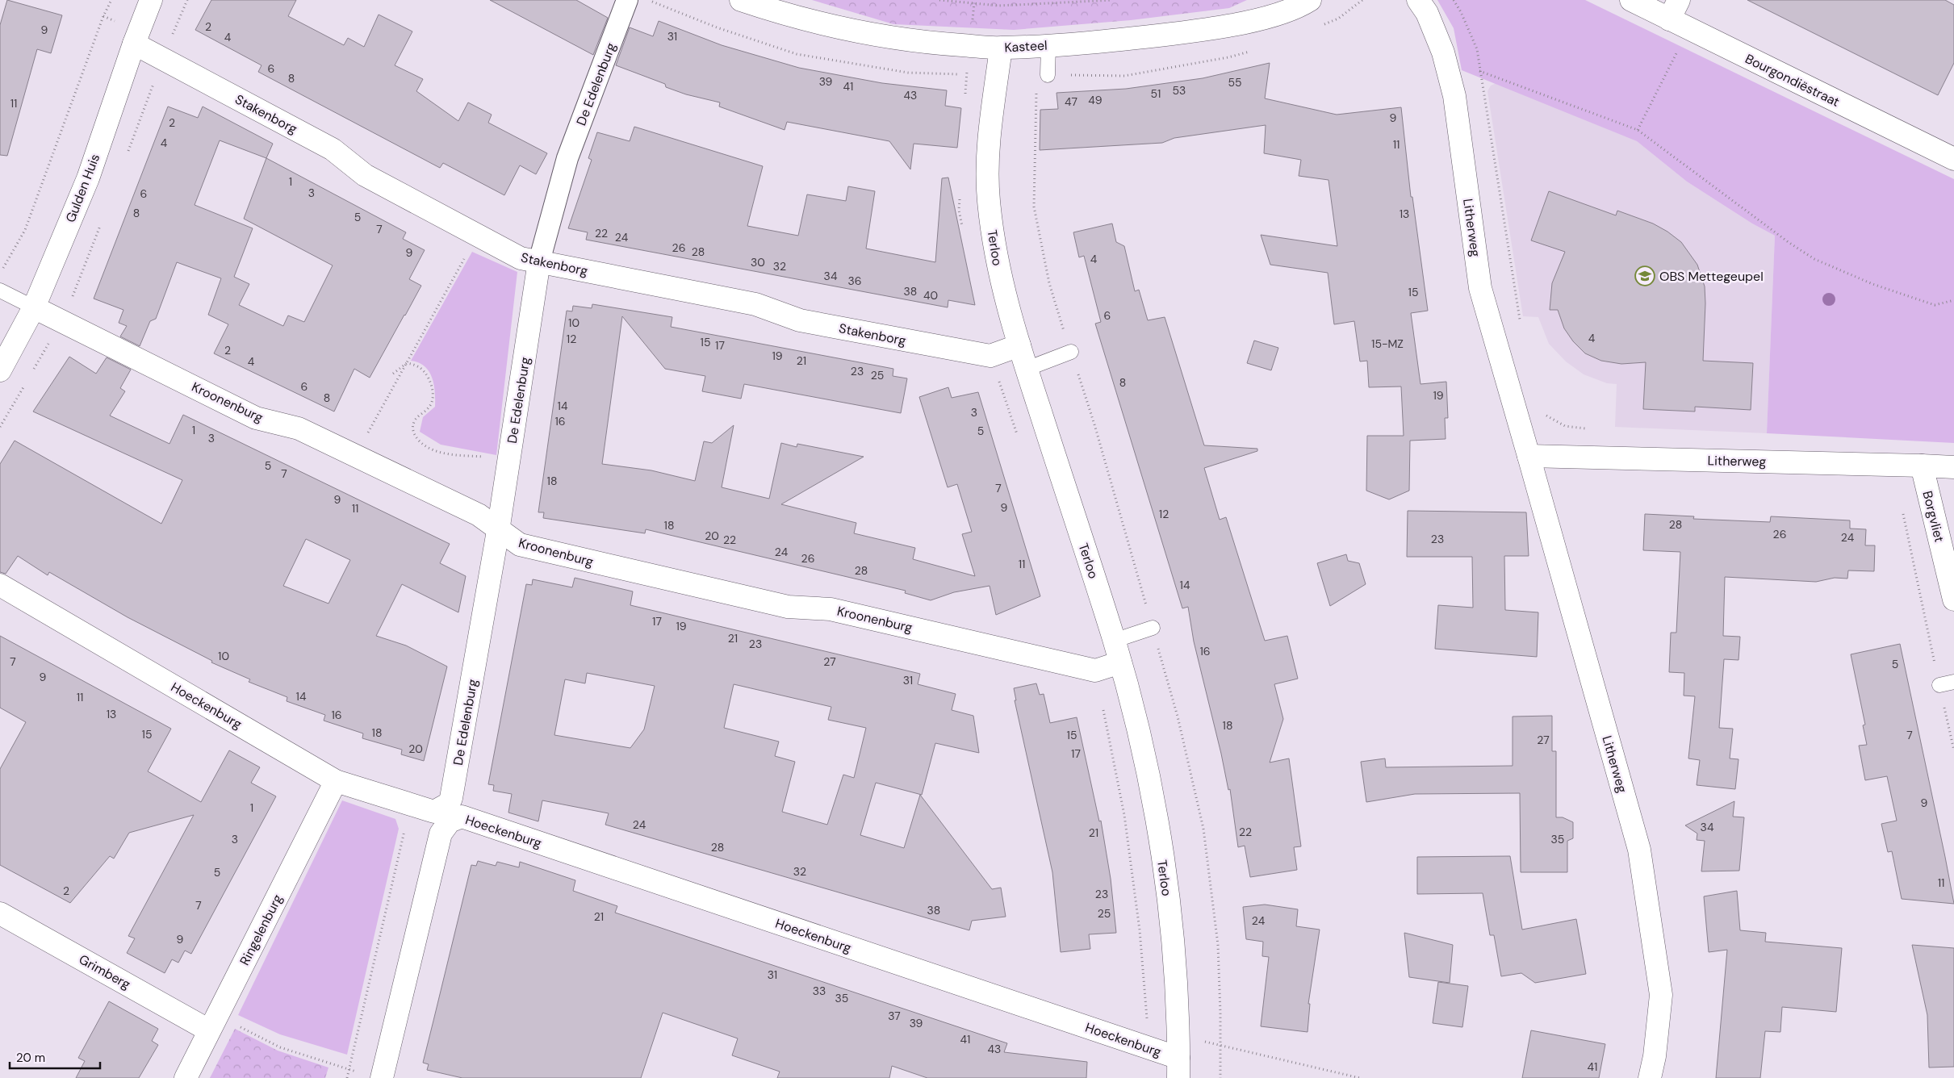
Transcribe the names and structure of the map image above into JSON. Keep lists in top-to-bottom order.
{
  "streets": {
    "street": [
      "Kasteel",
      "Bourgondiëstraat",
      "De Edelenburg",
      "Stakenborg",
      "Gulden Huis",
      "Litherweg",
      "Terloo",
      "Kroonenburg",
      "Borgvliet",
      "Hoeckenburg",
      "Ringelenburg",
      "Grimberg"
    ]
  },
  "crossings": [
    ["Kasteel", "Terloo"],
    ["De Edelenburg", "Stakenborg"],
    ["De Edelenburg", "Kroonenburg"],
    ["De Edelenburg", "Hoeckenburg"],
    ["Stakenborg", "Gulden Huis"],
    ["Gulden Huis", "Kroonenburg"],
    ["Litherweg", "Borgvliet"],
    ["Terloo", "Hoeckenburg"],
    ["Hoeckenburg", "Ringelenburg"],
    ["Ringelenburg", "Grimberg"]
  ],
  "places": {
    "school or university": ["OBS Mettegeupel"]
  },
  "house_numbers": [
    "2",
    "9",
    "31",
    "4",
    "6",
    "8",
    "39",
    "55",
    "41",
    "53",
    "51",
    "43",
    "49",
    "47",
    "11",
    "9",
    "2",
    "4",
    "11",
    "1",
    "3",
    "6",
    "8",
    "13",
    "5",
    "7",
    "22",
    "24",
    "26",
    "28",
    "9",
    "4",
    "30",
    "32",
    "34",
    "36",
    "38",
    "15",
    "40",
    "6",
    "10",
    "4",
    "12",
    "15",
    "15-MZ",
    "17",
    "2",
    "19",
    "21",
    "4",
    "23",
    "25",
    "8",
    "6",
    "19",
    "8",
    "14",
    "3",
    "16",
    "1",
    "5",
    "3",
    "5",
    "7",
    "18",
    "7",
    "9",
    "9",
    "11",
    "12",
    "28",
    "18",
    "26",
    "20",
    "24",
    "23",
    "22",
    "24",
    "26",
    "11",
    "28",
    "14",
    "17",
    "19",
    "21",
    "23",
    "16",
    "10",
    "7",
    "27",
    "5",
    "9",
    "31",
    "14",
    "11",
    "13",
    "16",
    "18",
    "18",
    "15",
    "15",
    "7",
    "27",
    "20",
    "17",
    "9",
    "1",
    "24",
    "34",
    "22",
    "21",
    "3",
    "35",
    "28",
    "32",
    "5",
    "11",
    "2",
    "23",
    "7",
    "38",
    "25",
    "21",
    "24",
    "9",
    "31",
    "33",
    "35",
    "37",
    "39",
    "41",
    "43",
    "41"
  ],
  "scale_bar": "20 m"
}
